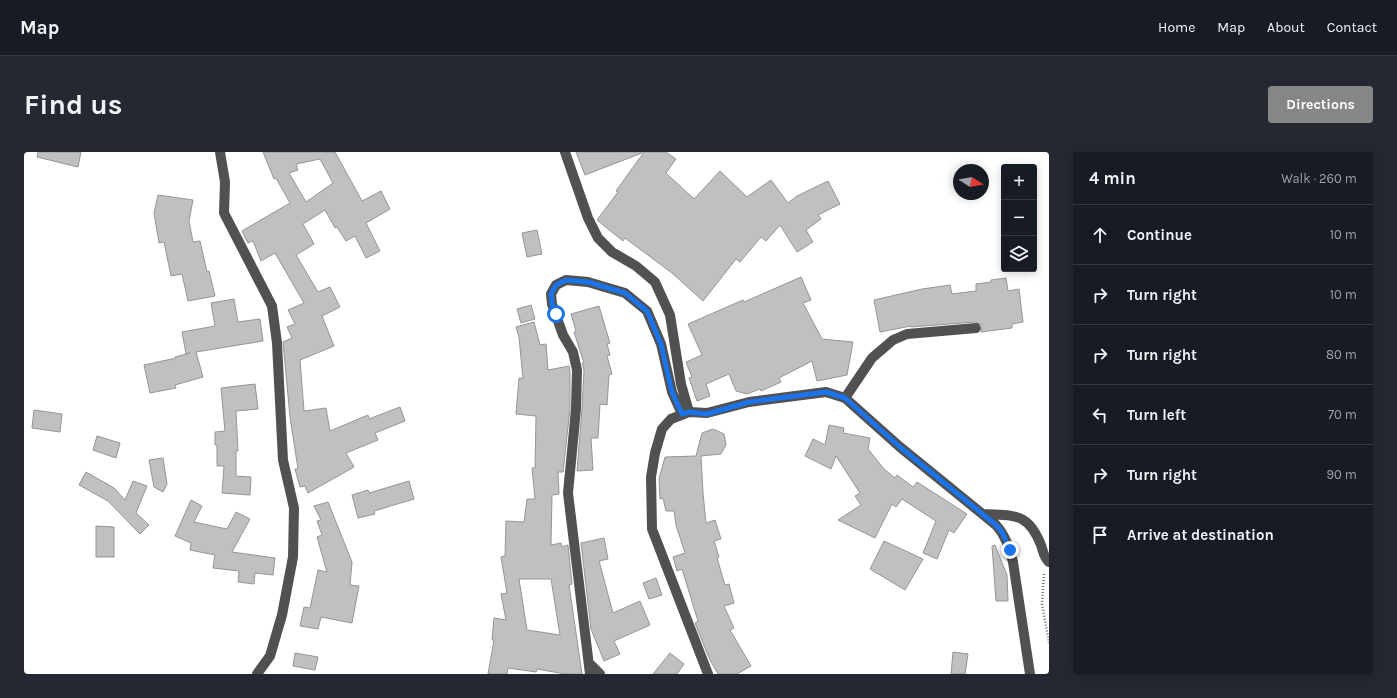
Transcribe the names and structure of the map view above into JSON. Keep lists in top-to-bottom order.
{
  "north": "right",
  "page": {
    "header": "Map",
    "nav": [
      "Home",
      "Map",
      "About",
      "Contact"
    ],
    "buttons": "Directions",
    "title": "Find us",
    "heading": ["4 min", "Walk · 260 m"],
    "map_buttons": ["+", "−"],
    "list": [
      ["Continue", "10 m"],
      ["Turn right", "10 m"],
      ["Turn right", "80 m"],
      ["Turn left", "70 m"],
      ["Turn right", "90 m"],
      "Arrive at destination"
    ]
  }
}
